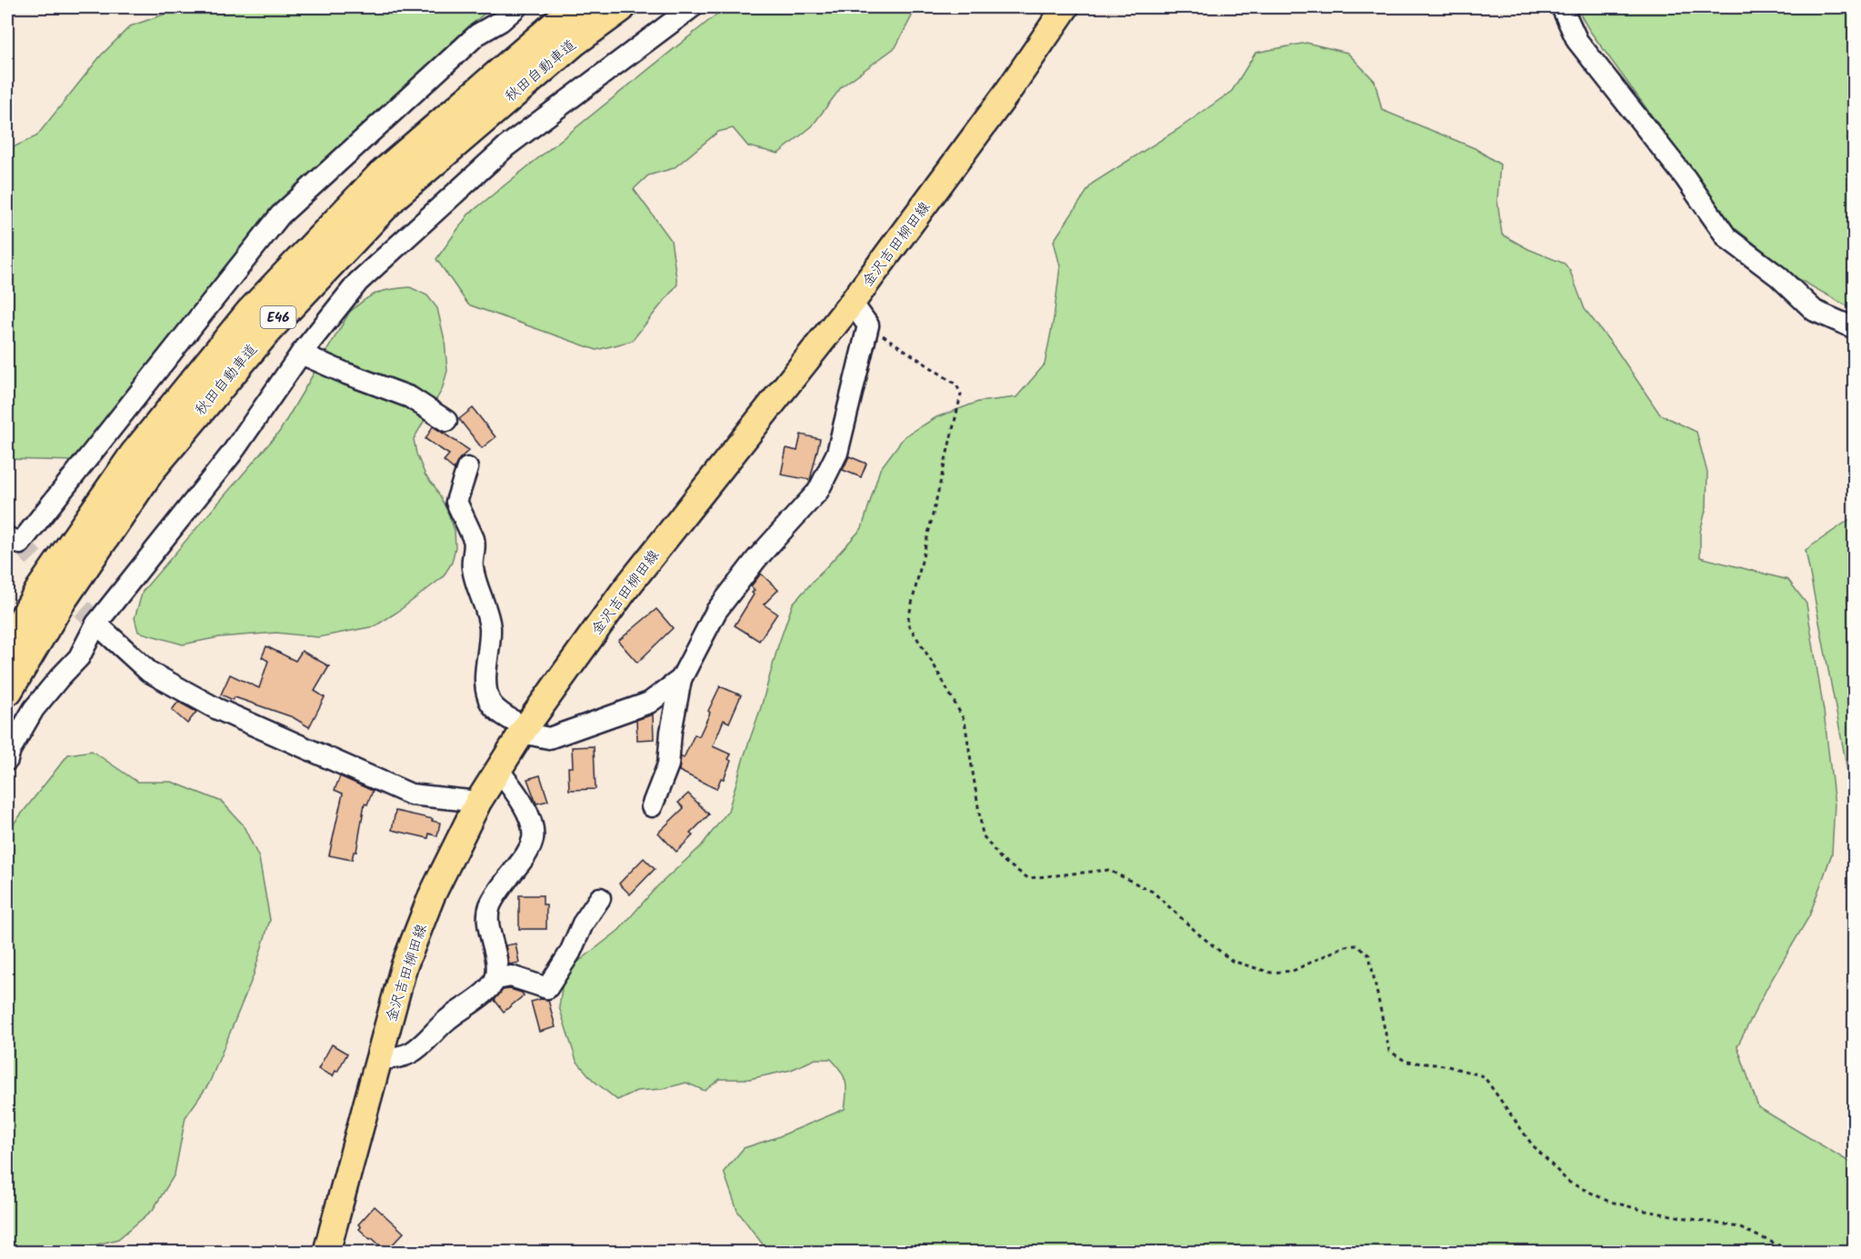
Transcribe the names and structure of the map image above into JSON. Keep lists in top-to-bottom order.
{
  "streets": {
    "highway": ["秋田自動車道", "E46"],
    "main road": ["金沢吉田柳田線"]
  }
}
